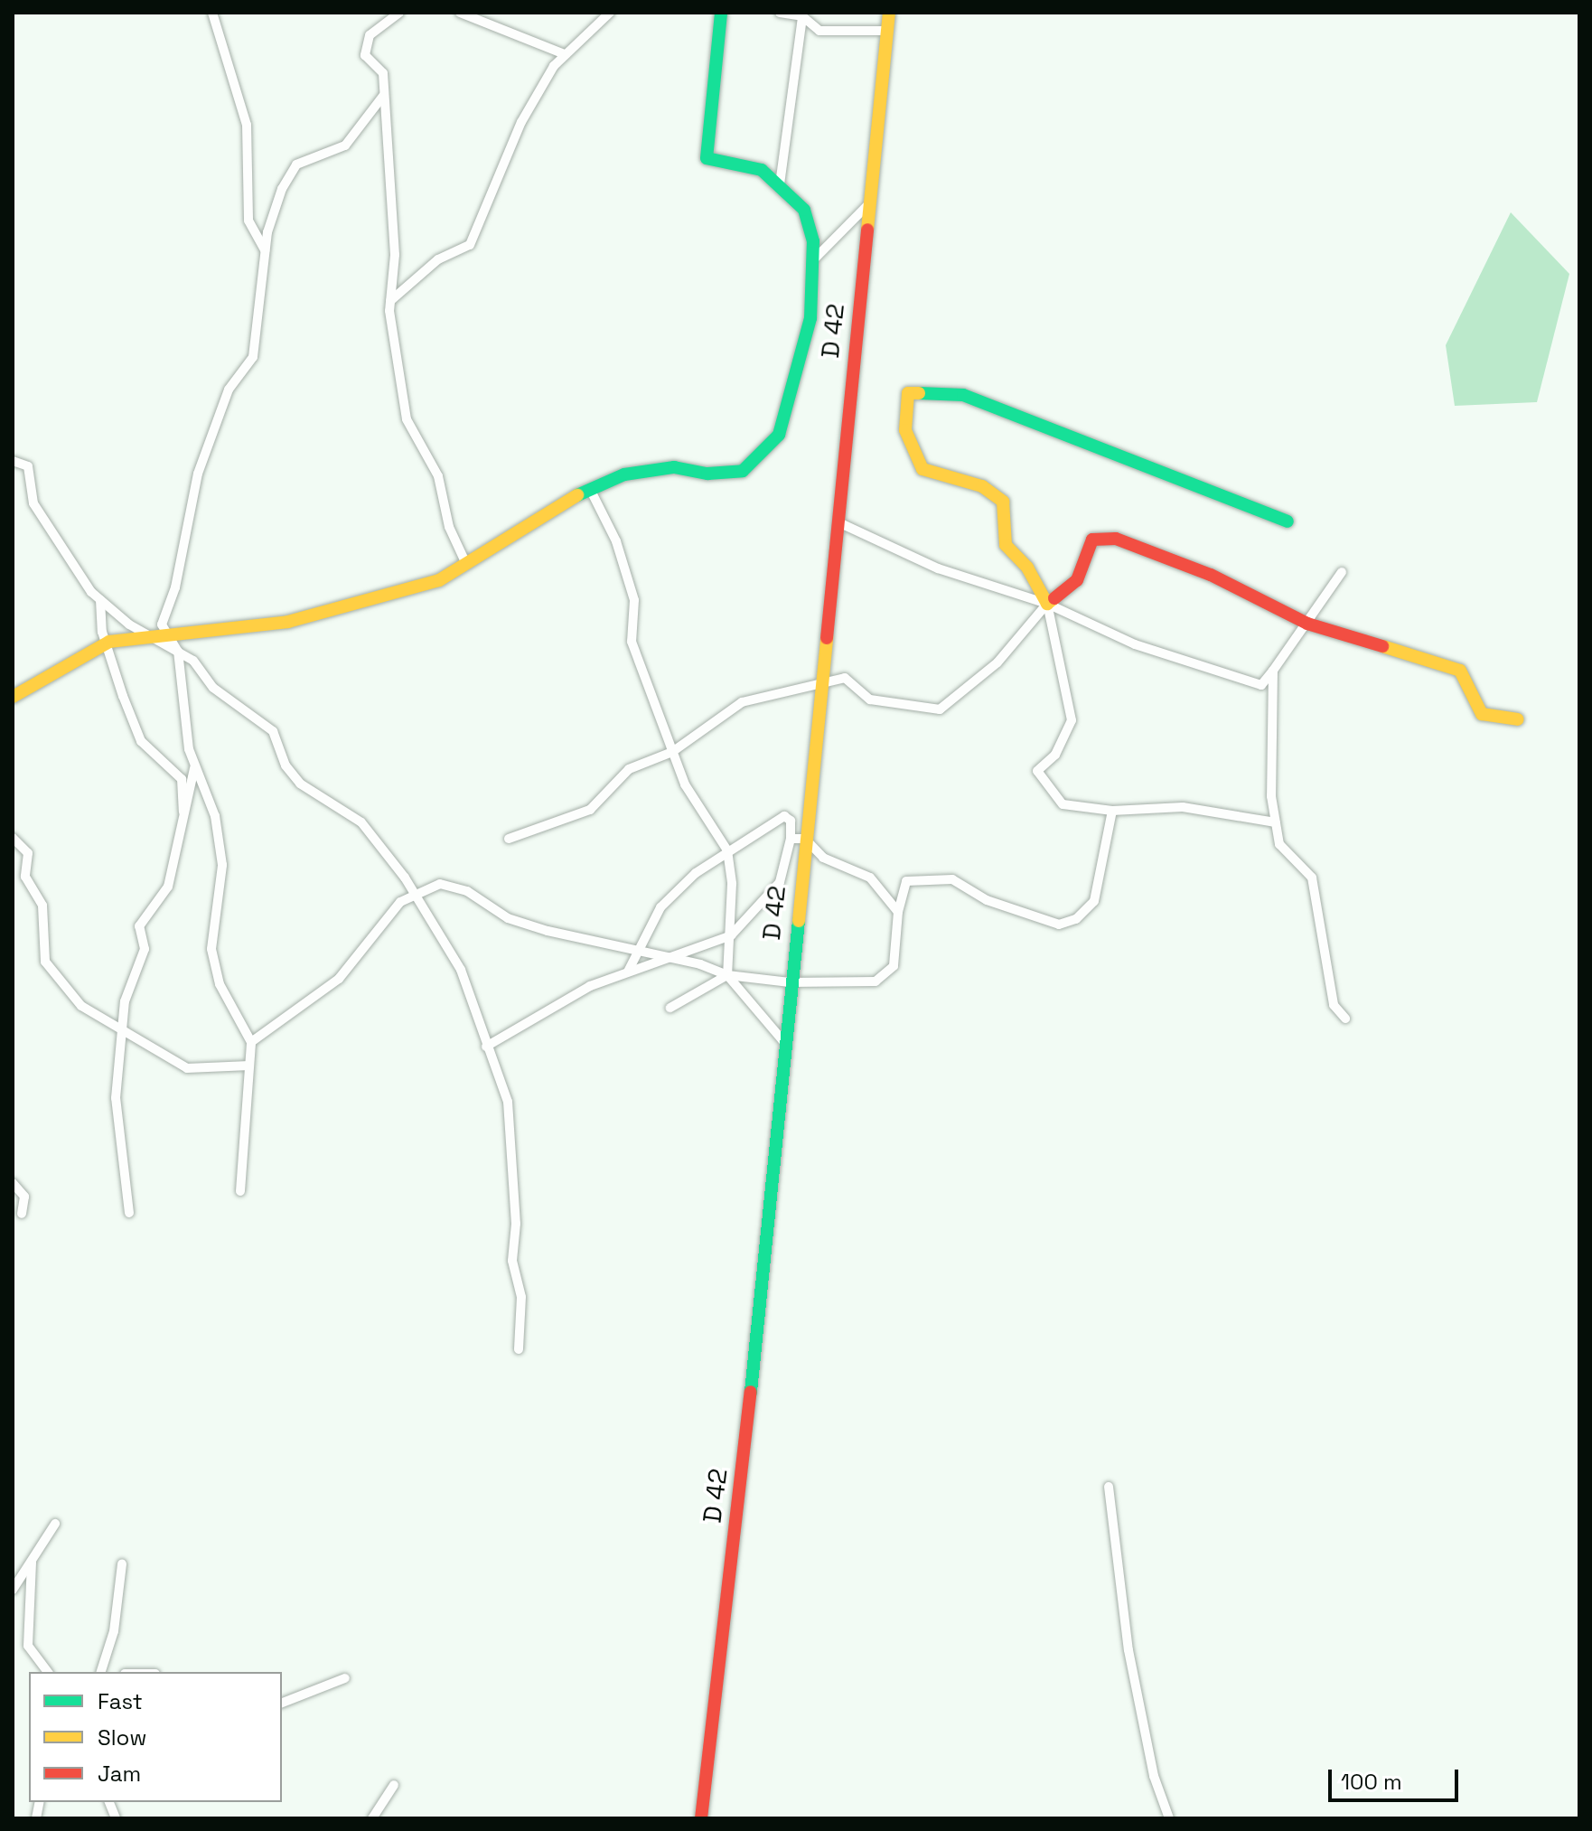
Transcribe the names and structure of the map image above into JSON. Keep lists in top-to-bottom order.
{
  "streets": {
    "street": ["D 42"]
  },
  "legend": ["Fast", "Slow", "Jam"],
  "scale_bar": "100 m"
}
